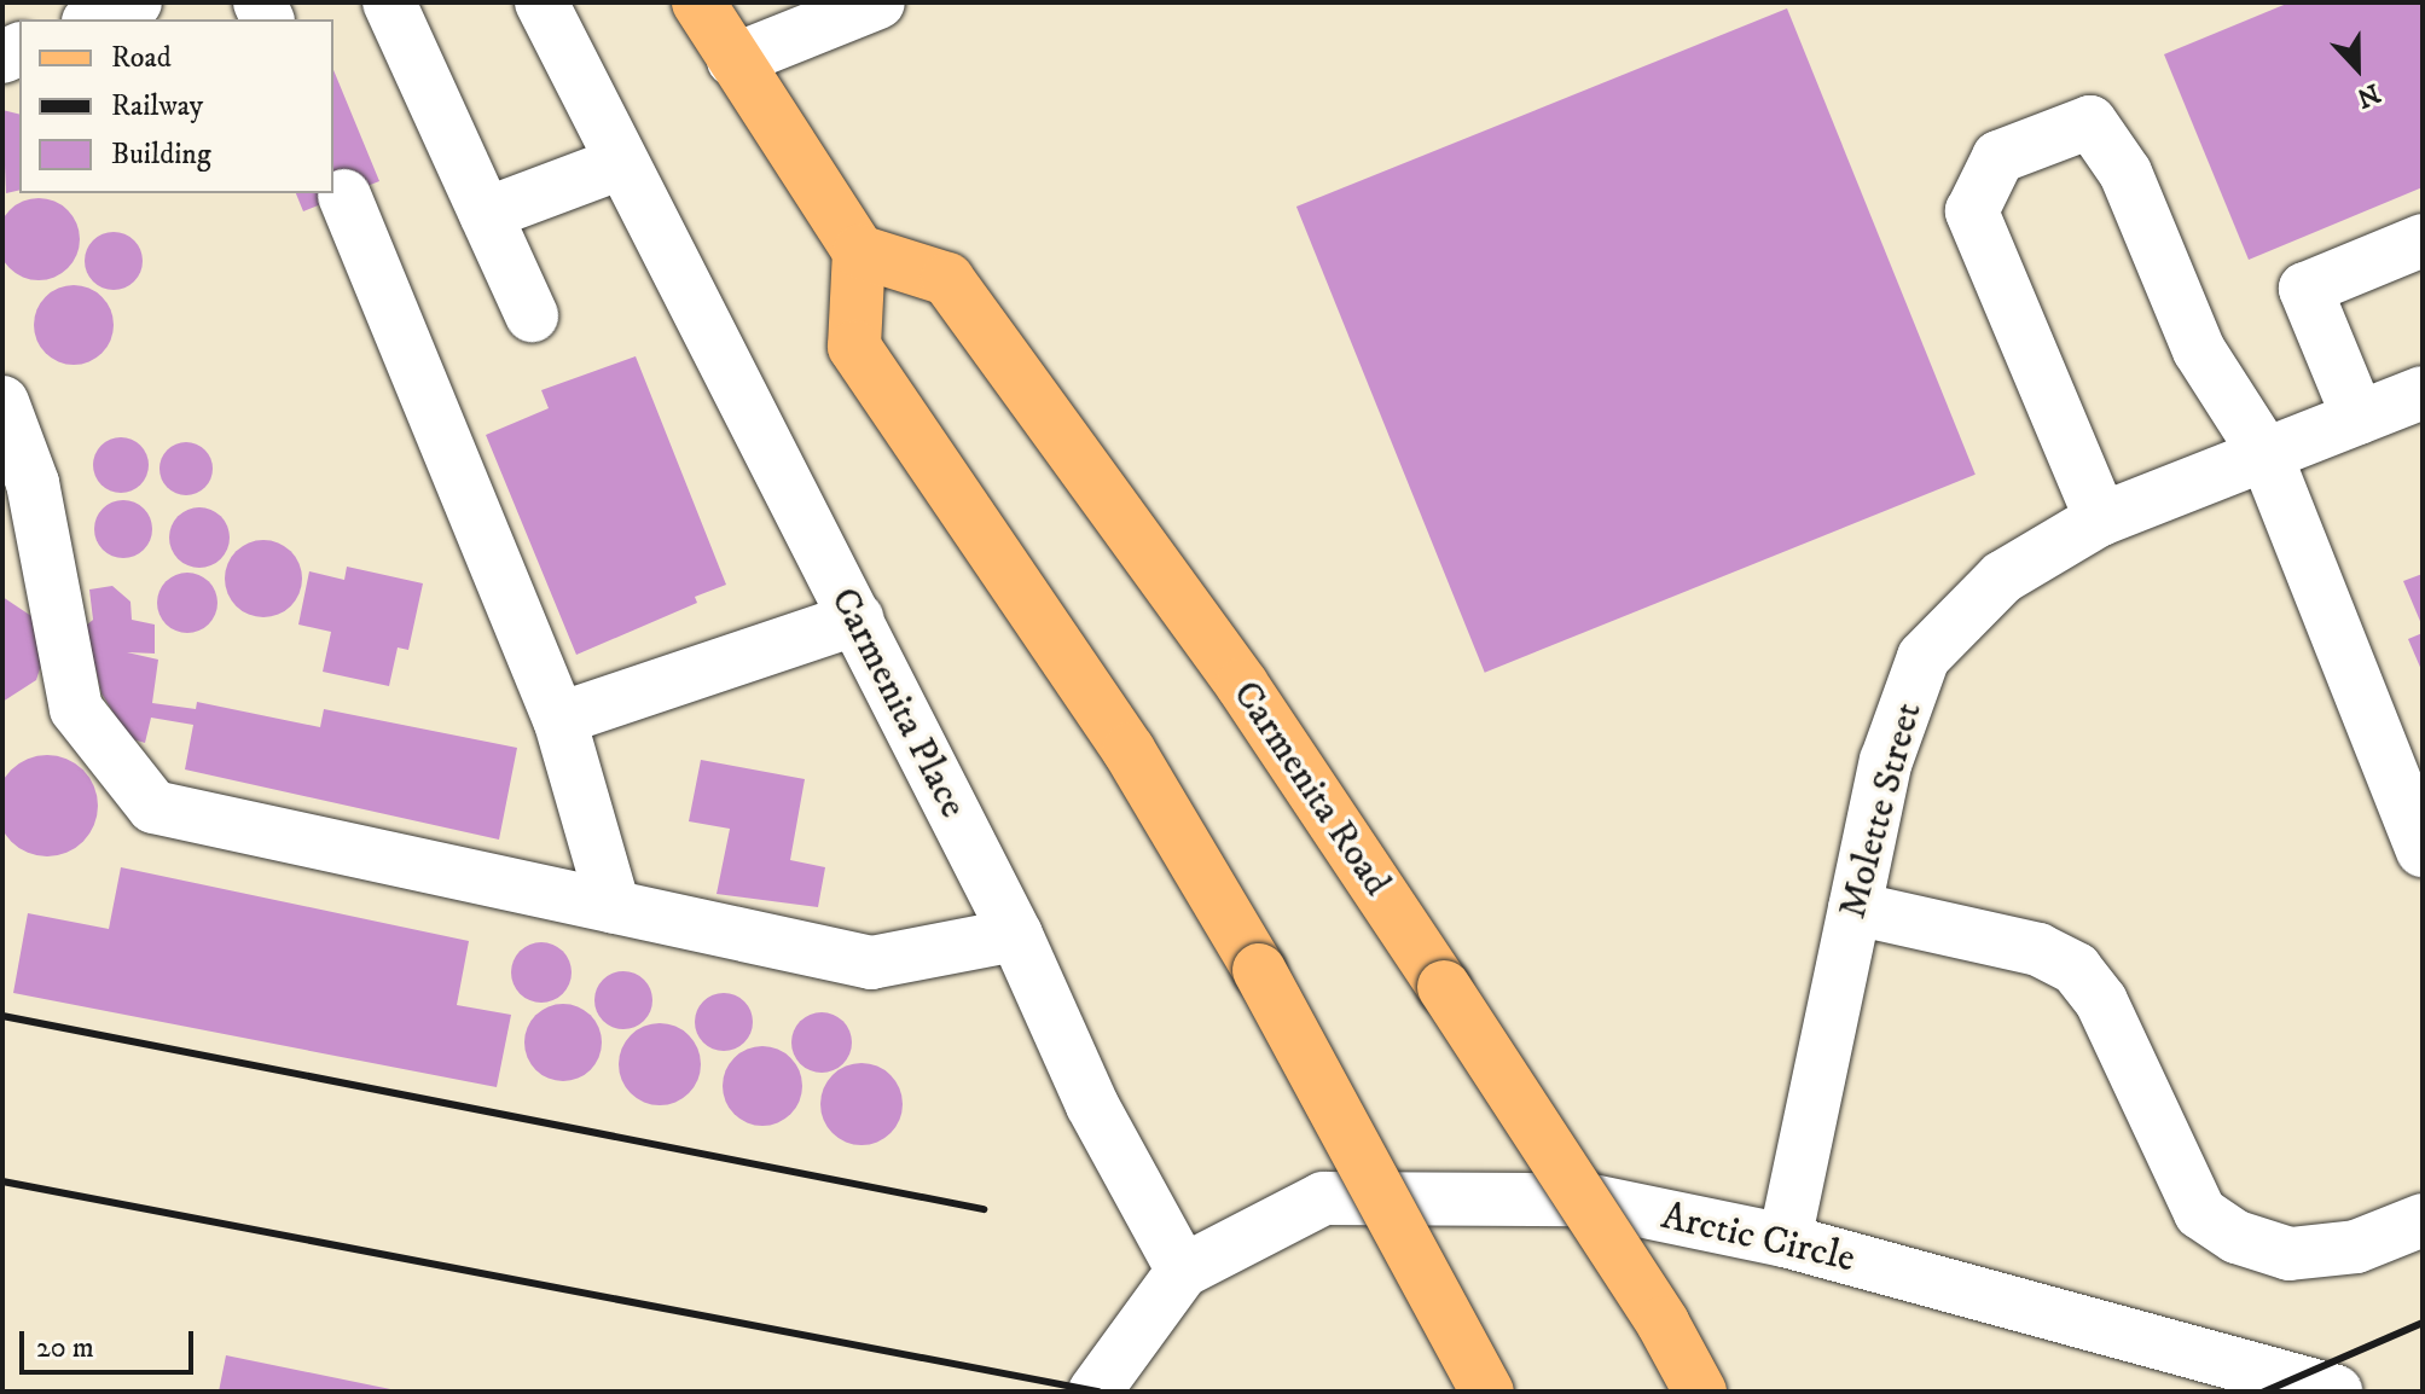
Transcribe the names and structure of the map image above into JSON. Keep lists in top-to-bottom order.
{
  "streets": {
    "main road": ["Carmenita Road"],
    "street": ["Carmenita Place", "Molette Street", "Arctic Circle"]
  },
  "crossings": [
    ["Carmenita Place", "Arctic Circle"],
    ["Molette Street", "Arctic Circle"]
  ],
  "legend": ["Road", "Railway", "Building"],
  "scale_bar": "20 m",
  "north": "bottom"
}
